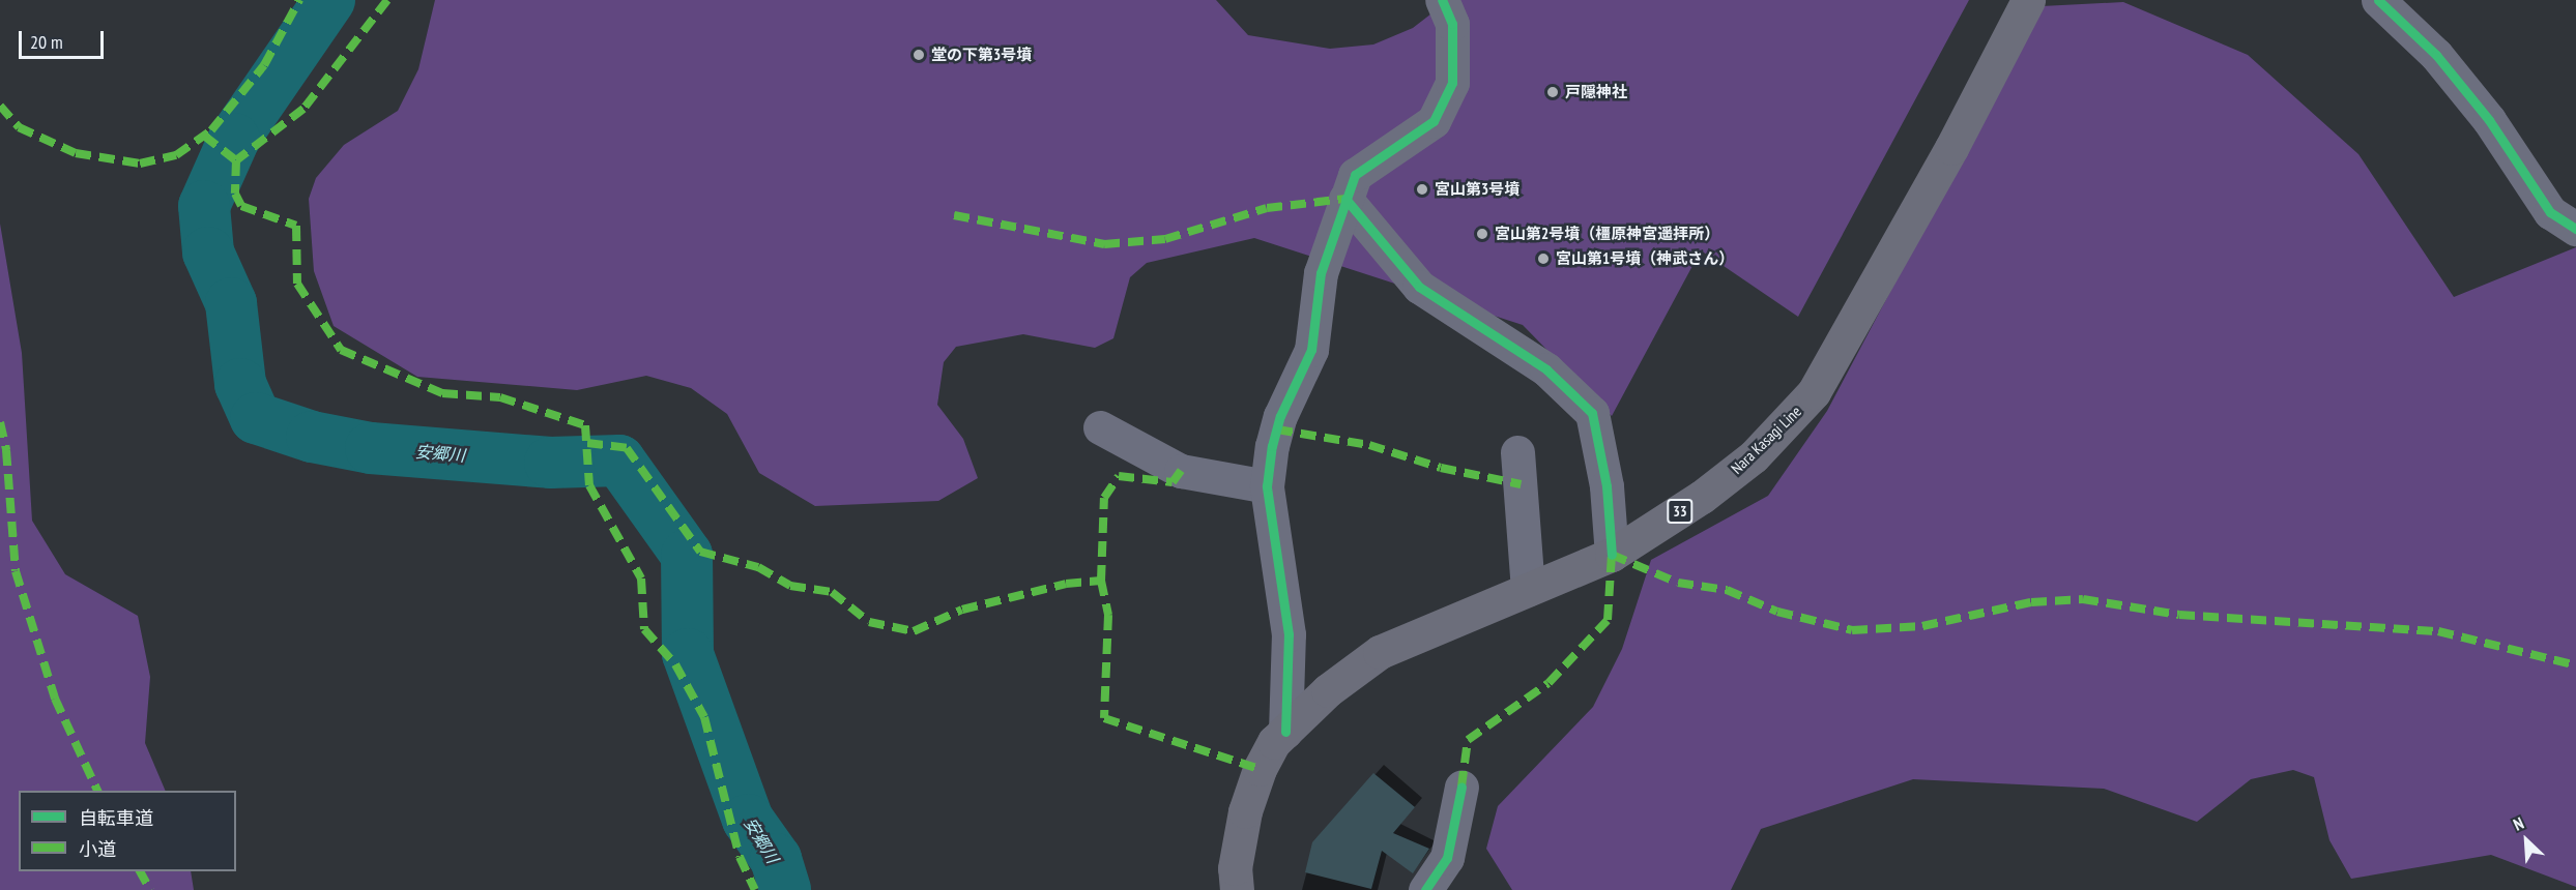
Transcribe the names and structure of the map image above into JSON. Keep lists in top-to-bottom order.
{
  "streets": {
    "main road": ["Nara Kasagi Line", "33"]
  },
  "water": ["安郷川"],
  "places": [
    "堂の下第3号墳",
    "戸隠神社",
    "宮山第3号墳",
    "宮山第2号墳（橿原神宮遥拝所）",
    "宮山第1号墳（神武さん）"
  ],
  "legend": ["自転車道", "小道"],
  "scale_bar": "20 m",
  "north": "top left"
}
